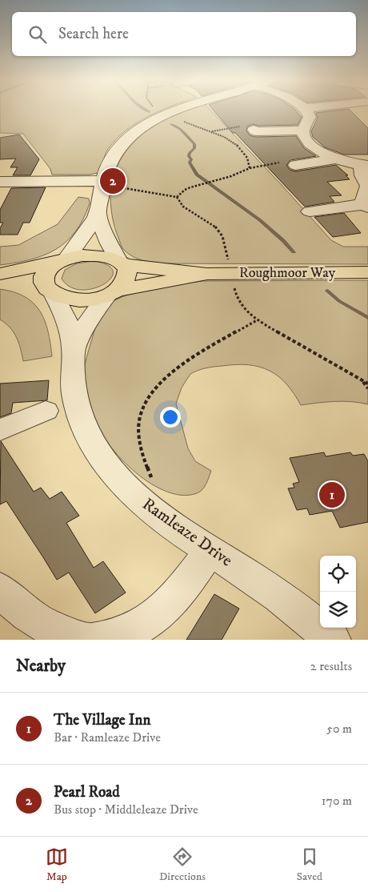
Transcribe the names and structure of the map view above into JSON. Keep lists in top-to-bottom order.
{
  "streets": {
    "main road": ["Roughmoor Way"],
    "street": ["Ramleaze Drive"]
  },
  "crossings": [
    ["Roughmoor Way", "Ramleaze Drive"]
  ],
  "page": {
    "search": "Search here",
    "pins": ["2", "1"],
    "heading": ["Nearby", "2 results"],
    "list": [
      {
        "mark": "1",
        "name": "The Village Inn",
        "note": "Bar · Ramleaze Drive",
        "value": "50 m"
      },
      {
        "mark": "2",
        "name": "Pearl Road",
        "note": "Bus stop · Middleleaze Drive",
        "value": "170 m"
      }
    ],
    "nav": ["Map", "Directions", "Saved"]
  }
}
